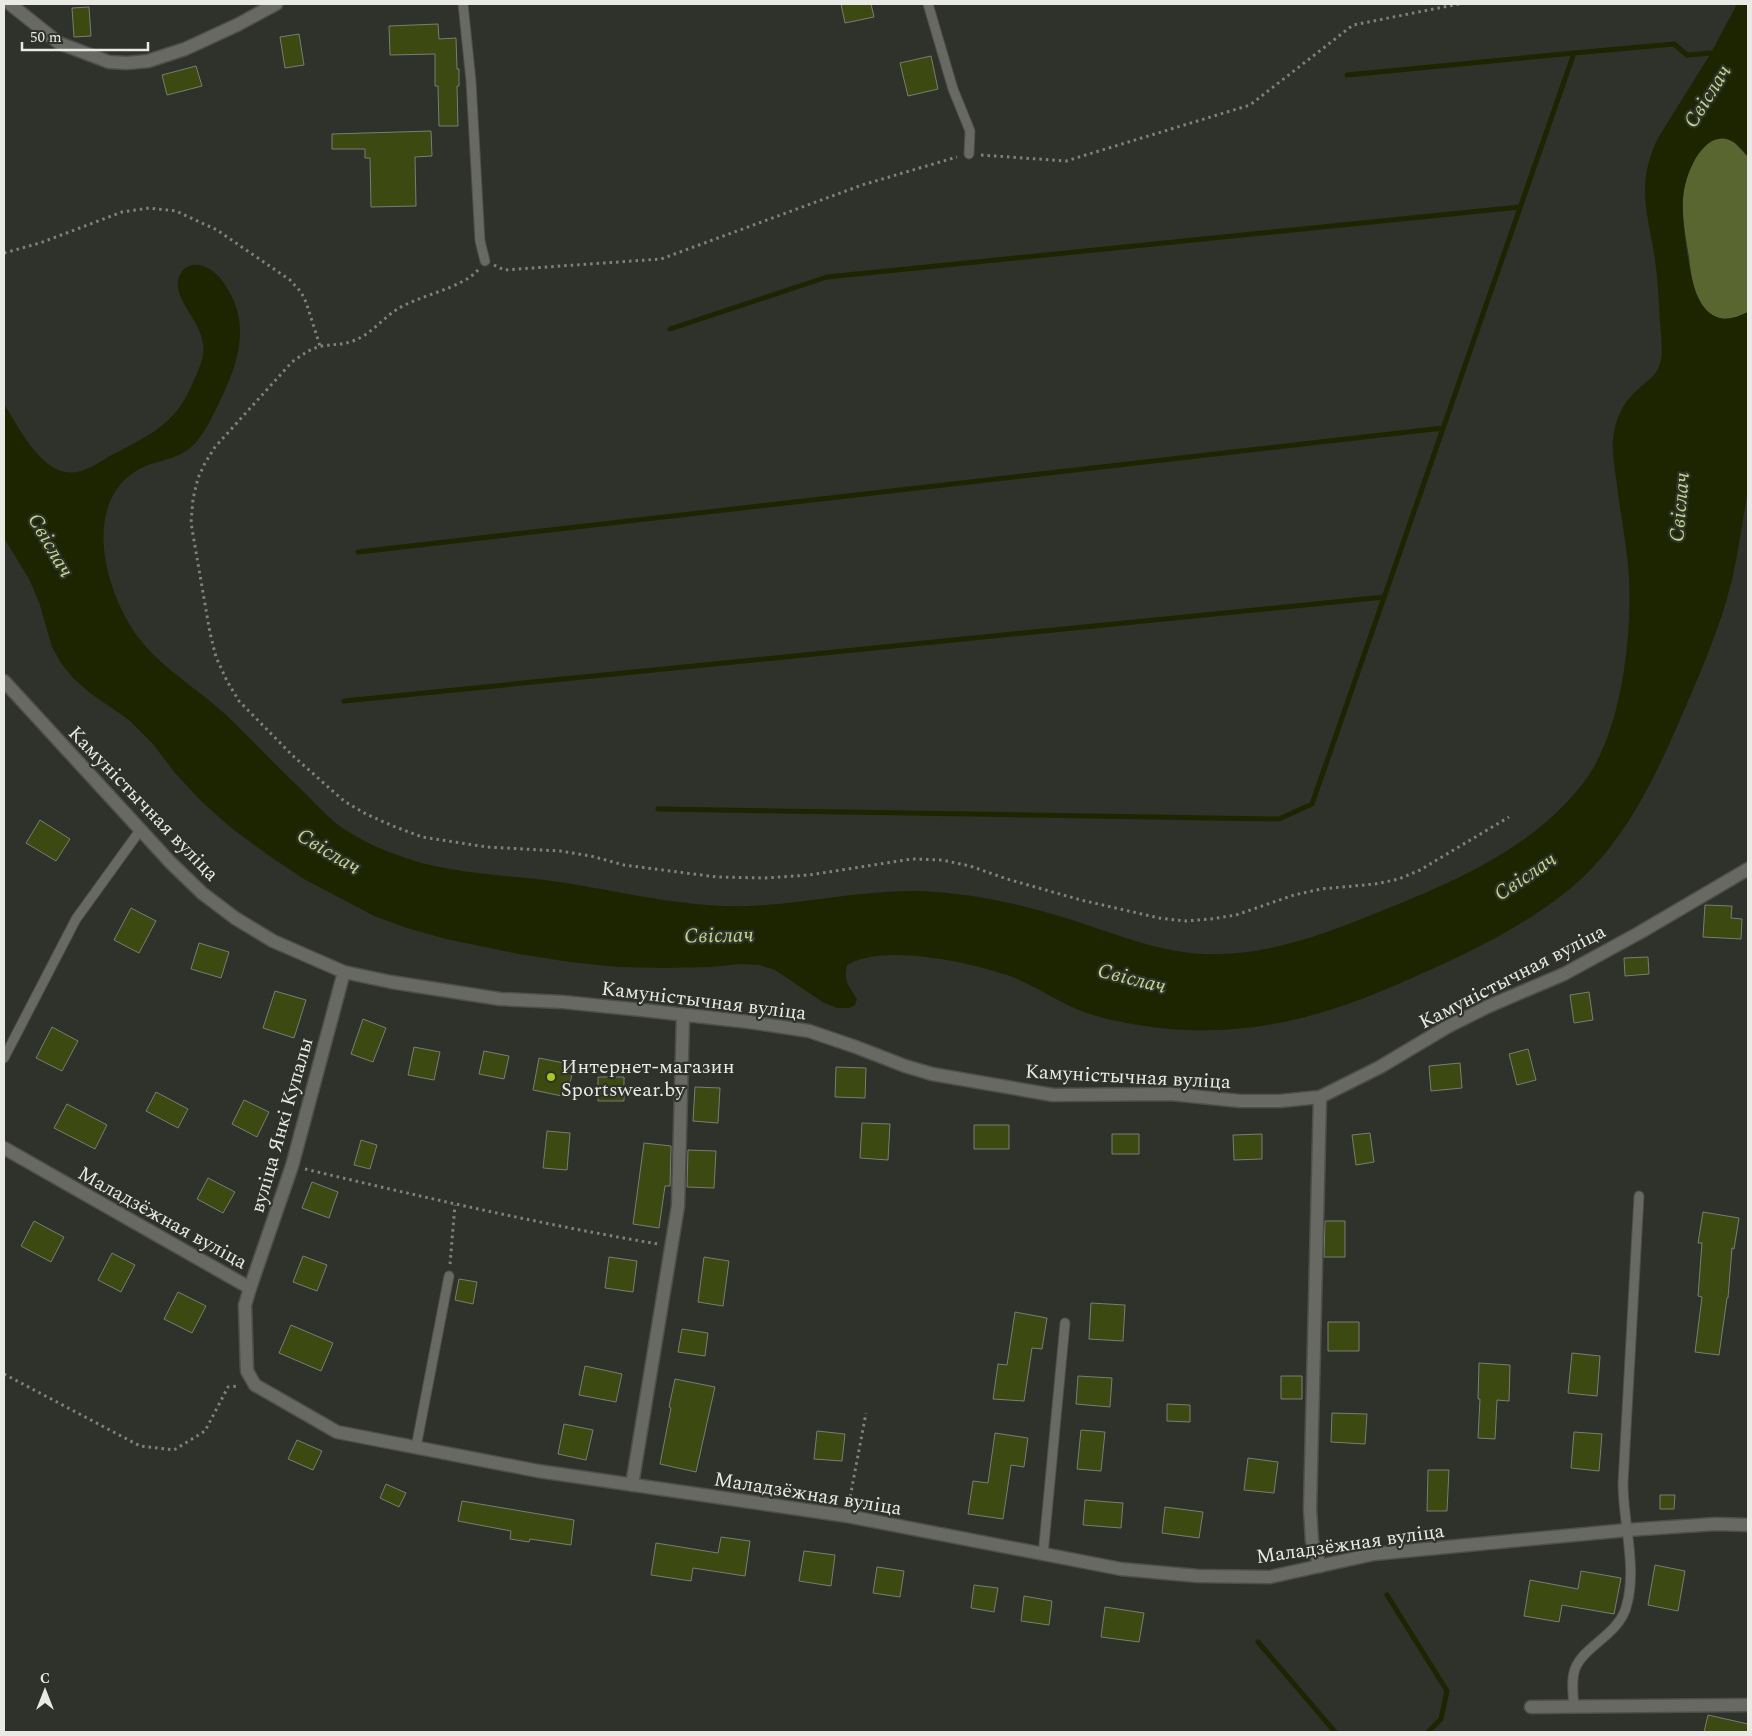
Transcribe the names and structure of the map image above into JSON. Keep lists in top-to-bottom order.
{
  "streets": {
    "street": ["Камуністычная вуліца", "вуліца Янкі Купалы", "Маладзёжная вуліца"]
  },
  "crossings": [
    ["Камуністычная вуліца", "вуліца Янкі Купалы"],
    ["вуліца Янкі Купалы", "Маладзёжная вуліца"]
  ],
  "water": ["Свіслач"],
  "places": ["Интернет-магазин Sportswear.by"],
  "scale_bar": "50 m",
  "north": "top"
}
